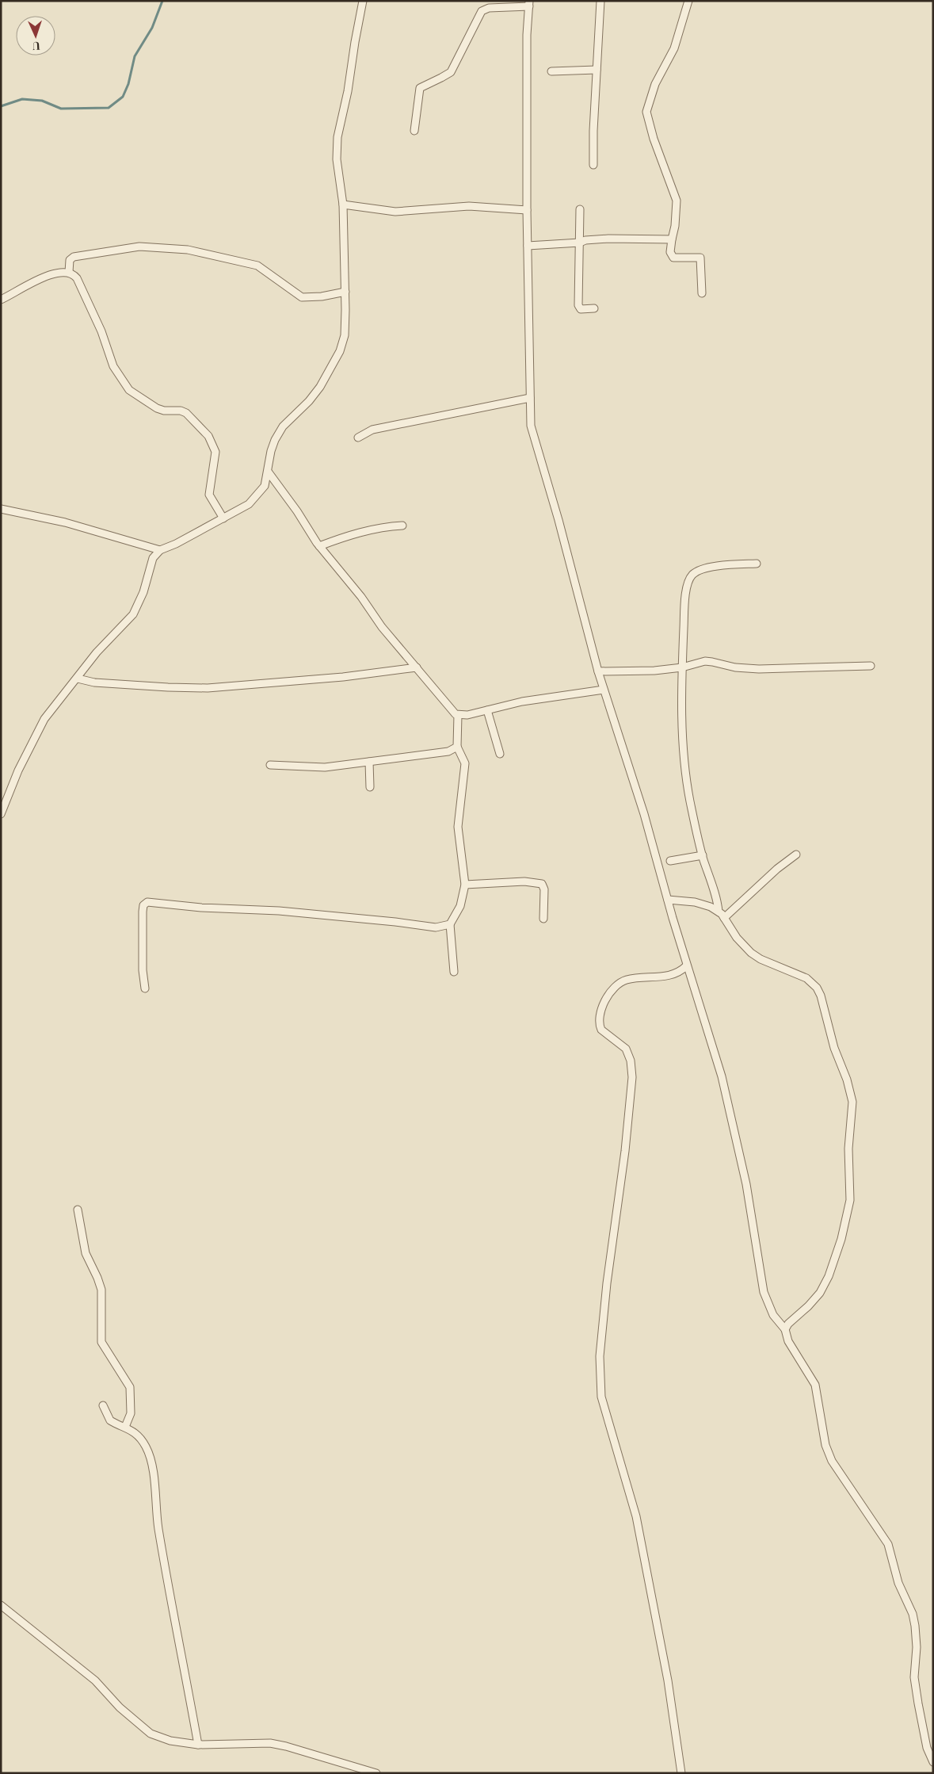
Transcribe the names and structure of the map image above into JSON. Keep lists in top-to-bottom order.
{
  "north": "bottom"
}
